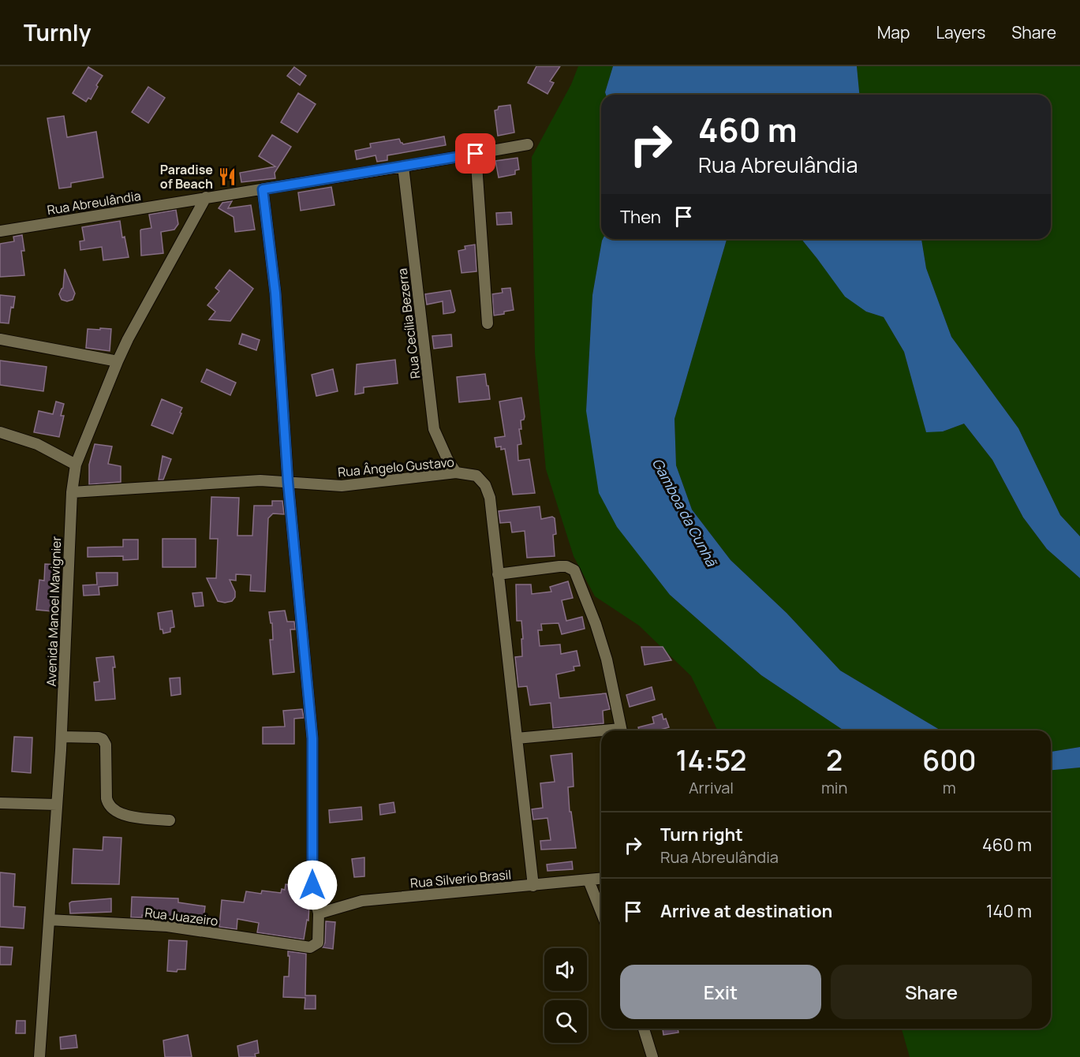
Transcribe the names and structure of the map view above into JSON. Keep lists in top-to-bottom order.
{
  "streets": {
    "street": [
      "Rua Abreulândia",
      "Rua Cecília Bezerra",
      "Rua Ângelo Gustavo",
      "Avenida Manoel Mavignier",
      "Rua Silverio Brasil",
      "Rua Juazeiro"
    ]
  },
  "crossings": [
    ["Rua Abreulândia", "Rua Cecília Bezerra"],
    ["Rua Abreulândia", "Avenida Manoel Mavignier"],
    ["Rua Cecília Bezerra", "Rua Ângelo Gustavo"],
    ["Rua Ângelo Gustavo", "Avenida Manoel Mavignier"],
    ["Rua Ângelo Gustavo", "Rua Silverio Brasil"],
    ["Avenida Manoel Mavignier", "Rua Juazeiro"],
    ["Rua Silverio Brasil", "Rua Juazeiro"]
  ],
  "water": ["Gamboa da Cunhã"],
  "places": {
    "restaurant": ["Paradise of Beach"]
  },
  "page": {
    "header": "Turnly",
    "nav": ["Map", "Layers", "Share"],
    "turn": ["460 m", "Rua Abreulândia"],
    "then": "Then",
    "eta": [
      "14:52",
      "Arrival",
      "2",
      "min",
      "600",
      "m"
    ],
    "list": [
      {
        "name": "Turn right",
        "note": "Rua Abreulândia",
        "value": "460 m"
      },
      {
        "name": "Arrive at destination",
        "value": "140 m"
      }
    ],
    "buttons": ["Exit", "Share"]
  }
}
